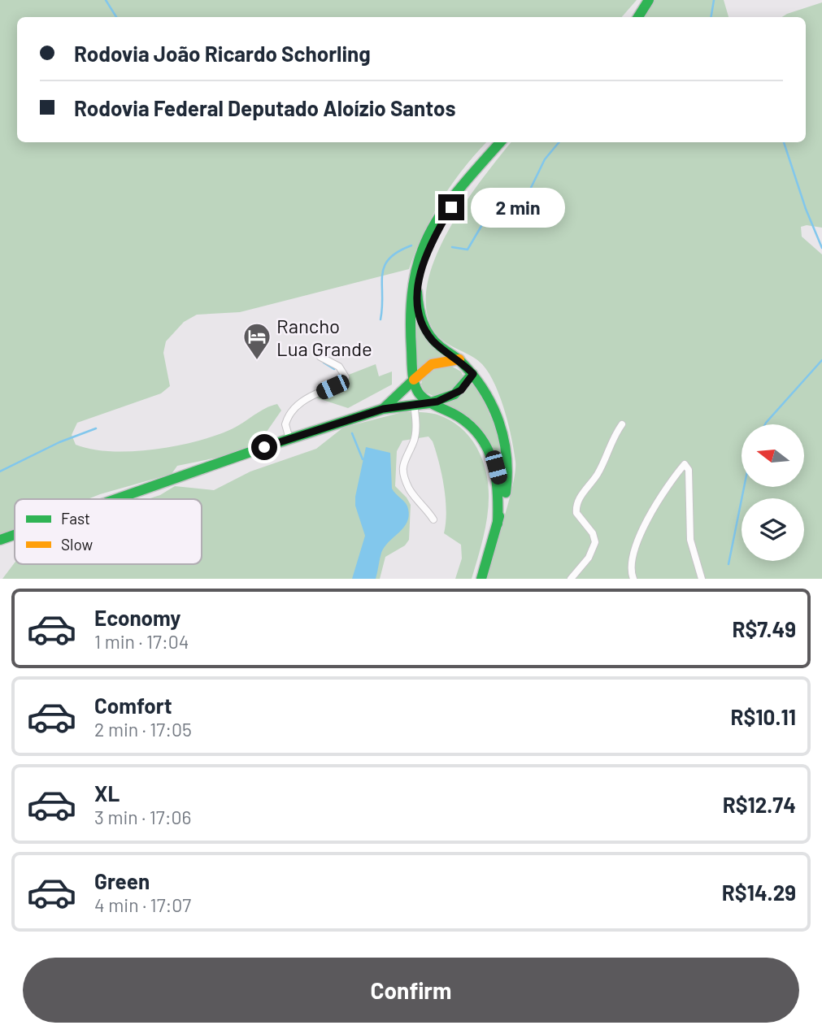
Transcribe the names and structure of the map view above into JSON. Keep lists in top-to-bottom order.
{
  "places": {
    "hotel": ["Rancho Lua Grande"]
  },
  "legend": ["Fast", "Slow"],
  "north": "left",
  "page": {
    "banner": ["Rodovia João Ricardo Schorling", "Rodovia Federal Deputado Aloízio Santos"],
    "bubble": "2 min",
    "list": [
      {
        "name": "Economy",
        "note": "1 min · 17:04",
        "value": "R$7.49"
      },
      {
        "name": "Comfort",
        "note": "2 min · 17:05",
        "value": "R$10.11"
      },
      {
        "name": "XL",
        "note": "3 min · 17:06",
        "value": "R$12.74"
      },
      {
        "name": "Green",
        "note": "4 min · 17:07",
        "value": "R$14.29"
      }
    ],
    "buttons": "Confirm"
  }
}
